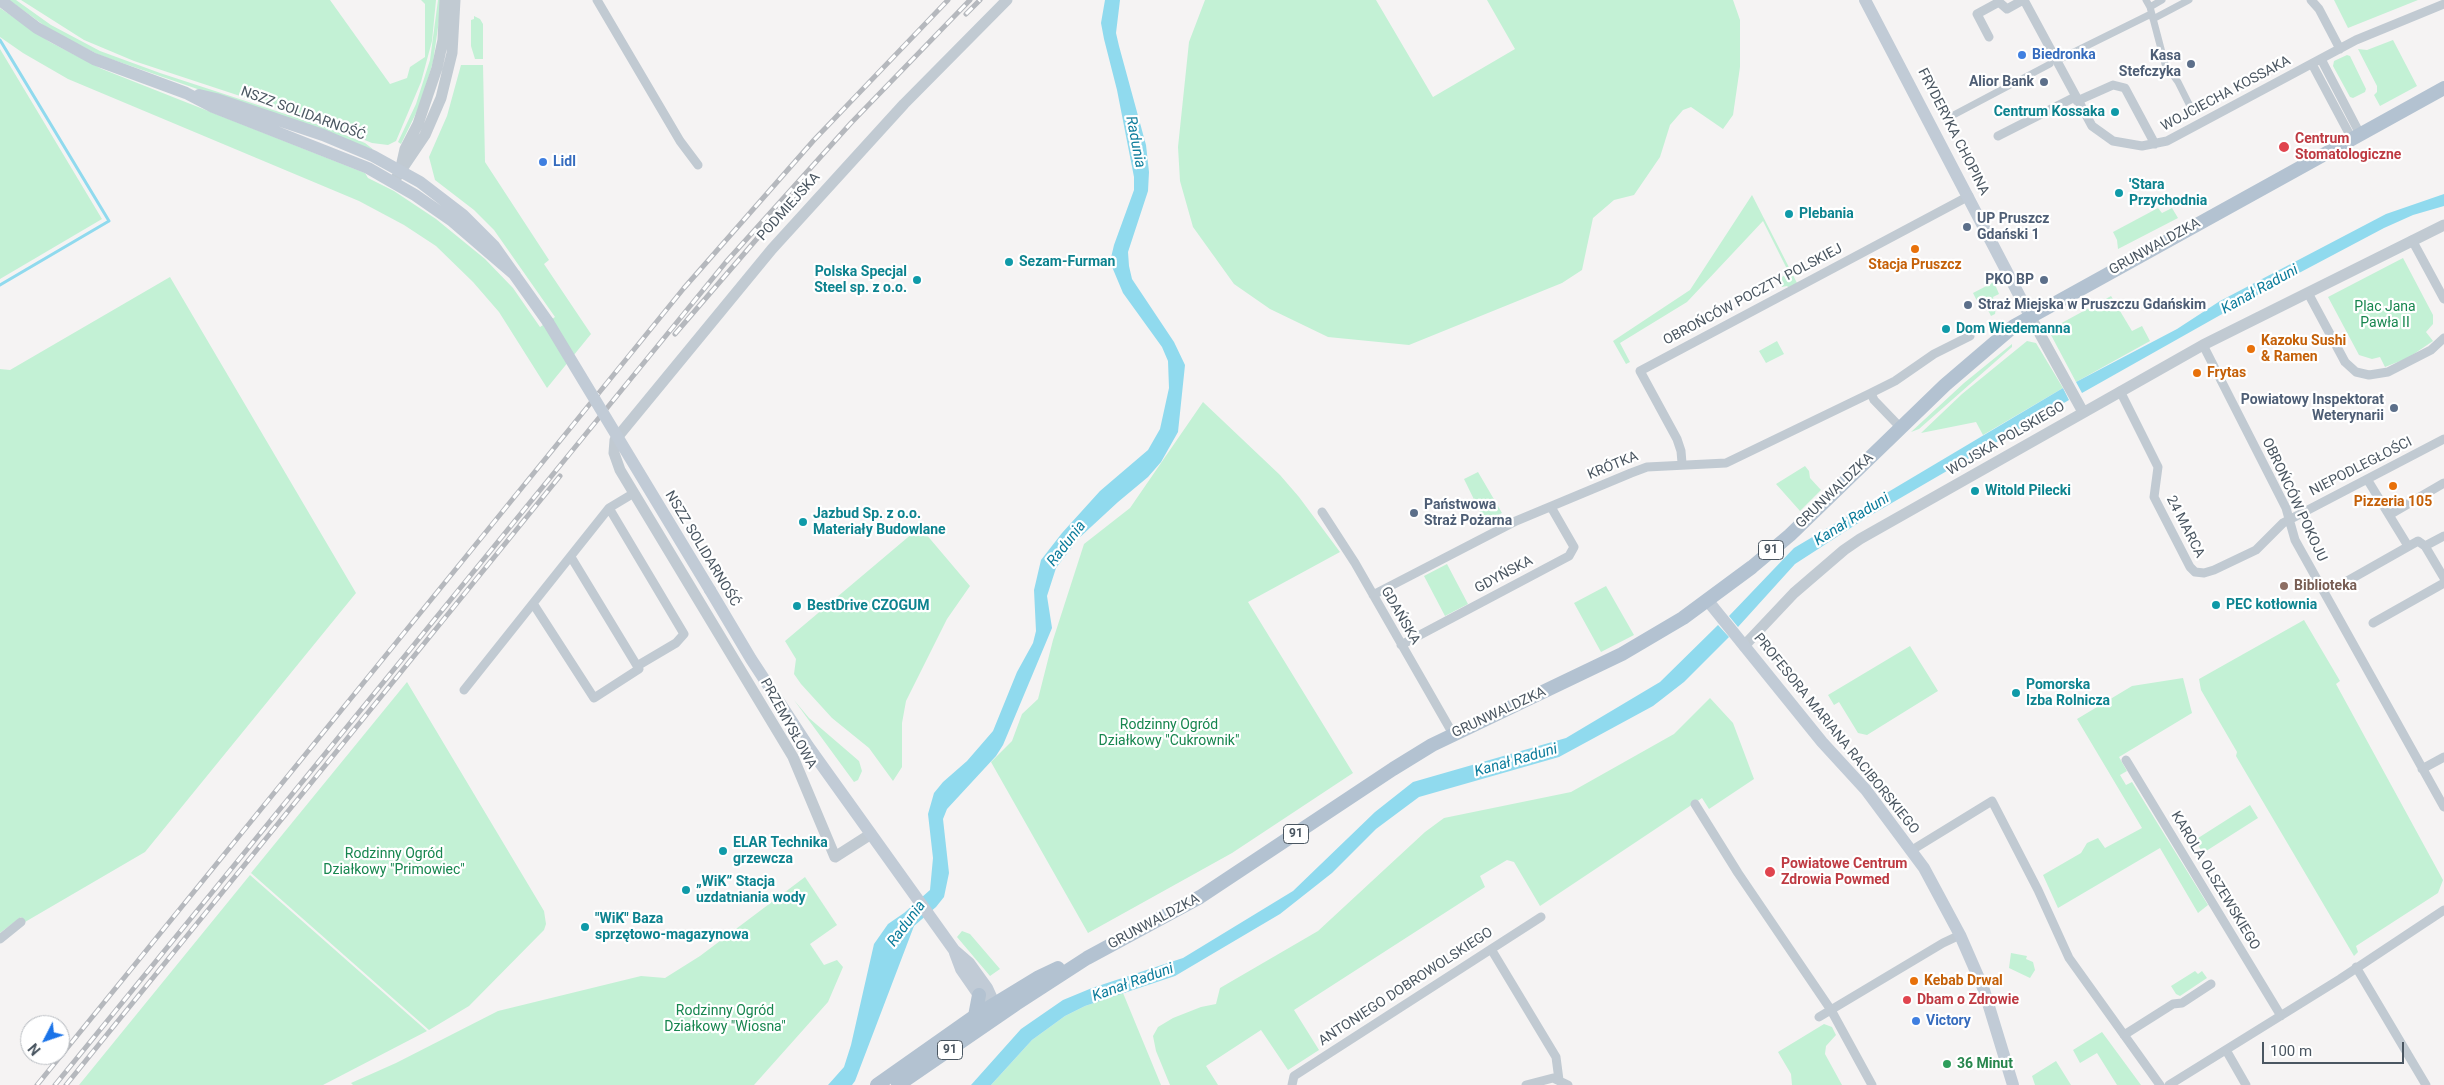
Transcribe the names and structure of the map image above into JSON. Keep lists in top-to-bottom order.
{
  "streets": {
    "main road": [
      "NSZZ SOLIDARNOŚĆ",
      "FRYDERYKA CHOPINA",
      "GRUNWALDZKA",
      "91",
      "PROFESORA MARIANA RACIBORSKIEGO"
    ],
    "street": [
      "WOJCIECHA KOSSAKA",
      "PODMIEJSKA",
      "OBROŃCÓW POCZTY POLSKIEJ",
      "WOJSKA POLSKIEGO",
      "KRÓTKA",
      "NIEPODLEGŁOŚCI",
      "OBROŃCÓW POKOJU",
      "24 MARCA",
      "GDYŃSKA",
      "GDAŃSKA",
      "PRZEMYSŁOWA",
      "KAROLA OLSZEWSKIEGO",
      "ANTONIEGO DOBROWOLSKIEGO"
    ]
  },
  "crossings": [
    ["WOJCIECHA KOSSAKA", "GRUNWALDZKA"],
    ["NSZZ SOLIDARNOŚĆ", "PRZEMYSŁOWA"],
    ["FRYDERYKA CHOPINA", "GRUNWALDZKA"],
    ["FRYDERYKA CHOPINA", "OBROŃCÓW POCZTY POLSKIEJ"],
    ["FRYDERYKA CHOPINA", "WOJSKA POLSKIEGO"],
    ["PODMIEJSKA", "PRZEMYSŁOWA"],
    ["GRUNWALDZKA", "GDAŃSKA"],
    ["GRUNWALDZKA", "PROFESORA MARIANA RACIBORSKIEGO"],
    ["OBROŃCÓW POCZTY POLSKIEJ", "KRÓTKA"],
    ["WOJSKA POLSKIEGO", "OBROŃCÓW POKOJU"],
    ["WOJSKA POLSKIEGO", "24 MARCA"],
    ["WOJSKA POLSKIEGO", "PROFESORA MARIANA RACIBORSKIEGO"],
    ["KRÓTKA", "GDYŃSKA"],
    ["KRÓTKA", "GDAŃSKA"],
    ["NIEPODLEGŁOŚCI", "OBROŃCÓW POKOJU"],
    ["NIEPODLEGŁOŚCI", "24 MARCA"],
    ["OBROŃCÓW POKOJU", "24 MARCA"],
    ["GDYŃSKA", "GDAŃSKA"]
  ],
  "water": ["Radunia", "Kanał Raduni"],
  "parks": [
    "Plac Jana Pawła II",
    "Rodzinny Ogród Działkowy \"Cukrownik\"",
    "Rodzinny Ogród Działkowy \"Primowiec\"",
    "Rodzinny Ogród Działkowy \"Wiosna\""
  ],
  "places": [
    "Biedronka",
    "Kasa Stefczyka",
    "Alior Bank",
    "Centrum Kossaka",
    "Centrum Stomatologiczne",
    "Lidl",
    "'Stara Przychodnia",
    "Plebania",
    "UP Pruszcz Gdański 1",
    "Stacja Pruszcz",
    "Sezam-Furman",
    "Polska Specjal Steel sp. z o.o.",
    "PKO BP",
    "Straż Miejska w Pruszczu Gdańskim",
    "Dom Wiedemanna",
    "Kazoku Sushi & Ramen",
    "Frytas",
    "Powiatowy Inspektorat Weterynarii",
    "Pizzeria 105",
    "Witold Pilecki",
    "Państwowa Straż Pożarna",
    "Jazbud Sp. z o.o. Materiały Budowlane",
    "Biblioteka",
    "PEC kotłownia",
    "BestDrive CZOGUM",
    "Pomorska Izba Rolnicza",
    "ELAR Technika grzewcza",
    "Powiatowe Centrum Zdrowia Powmed",
    "„WiK” Stacja uzdatniania wody",
    "\"WiK\" Baza sprzętowo-magazynowa",
    "Kebab Drwal",
    "Dbam o Zdrowie",
    "Victory",
    "36 Minut"
  ],
  "scale_bar": "100 m",
  "north": "bottom left"
}
